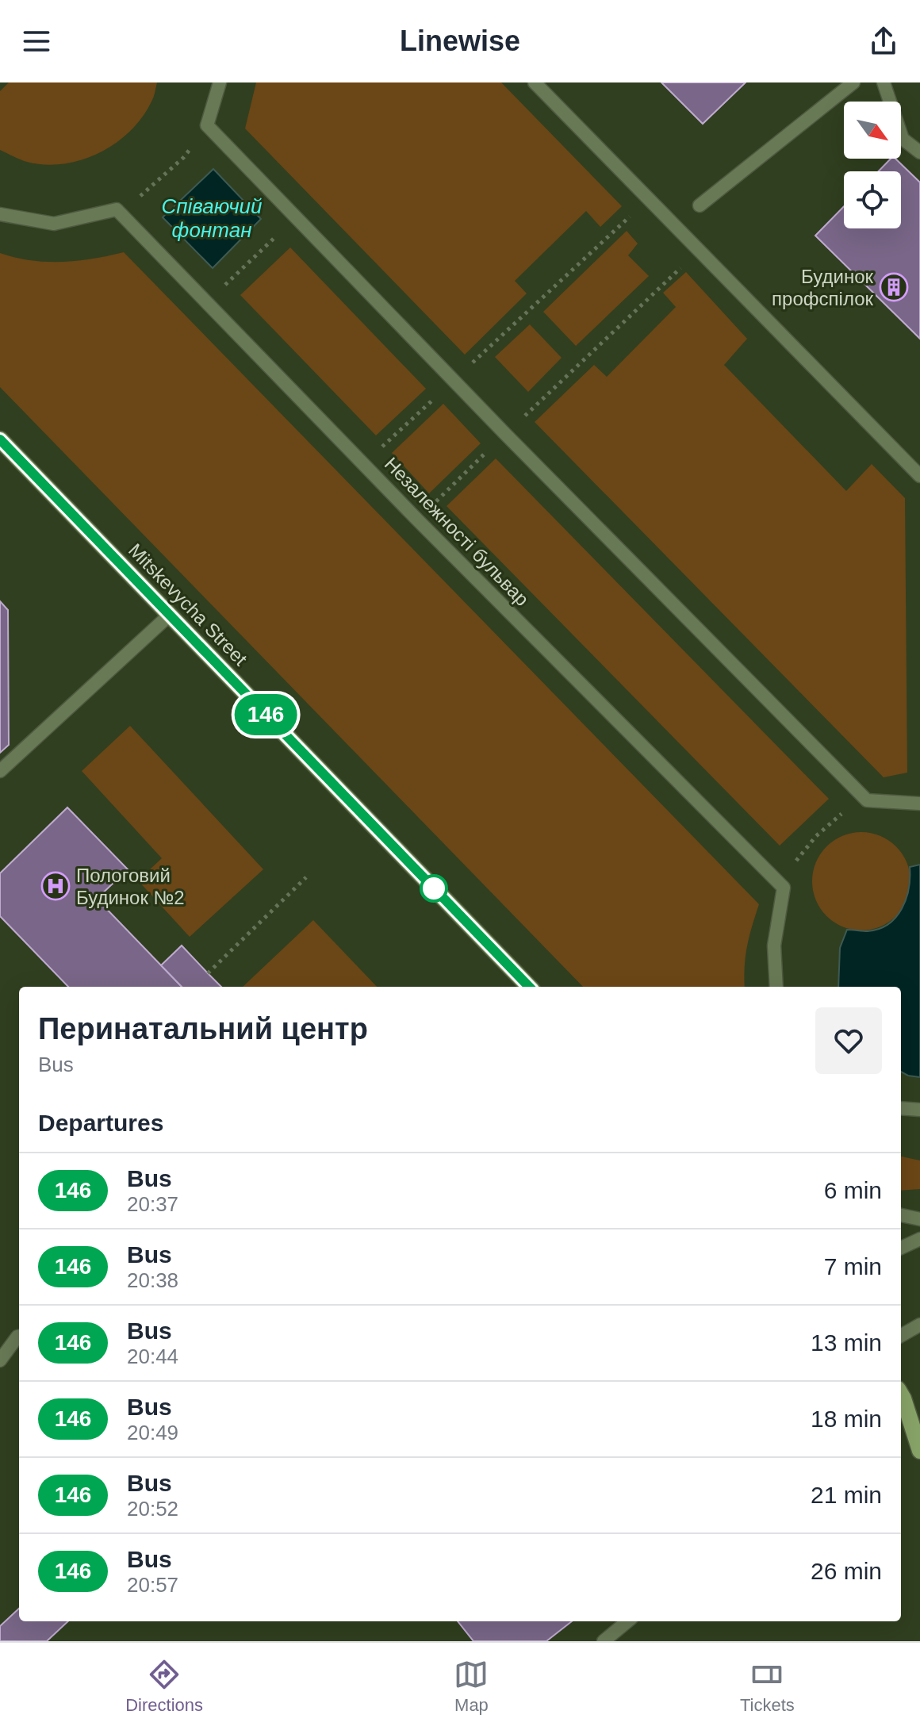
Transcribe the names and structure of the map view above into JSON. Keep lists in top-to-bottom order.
{
  "streets": {
    "main road": ["Mitskevycha Street"],
    "street": ["Незалежності бульвар"]
  },
  "water": ["Співаючий фонтан"],
  "places": {
    "building": ["Будинок профспілок"],
    "hospital": ["Пологовий Будинок №2"]
  },
  "lines": ["bus line 146"],
  "north": "bottom right",
  "page": {
    "header": "Linewise",
    "on_map": "146",
    "heading": [
      ["Перинатальний центр", "Bus"],
      "Departures"
    ],
    "list": [
      {
        "mark": "146",
        "name": "Bus",
        "note": "20:37",
        "value": "6 min"
      },
      {
        "mark": "146",
        "name": "Bus",
        "note": "20:38",
        "value": "7 min"
      },
      {
        "mark": "146",
        "name": "Bus",
        "note": "20:44",
        "value": "13 min"
      },
      {
        "mark": "146",
        "name": "Bus",
        "note": "20:49",
        "value": "18 min"
      },
      {
        "mark": "146",
        "name": "Bus",
        "note": "20:52",
        "value": "21 min"
      },
      {
        "mark": "146",
        "name": "Bus",
        "note": "20:57",
        "value": "26 min"
      }
    ],
    "tabs": ["Directions", "Map", "Tickets"]
  }
}
